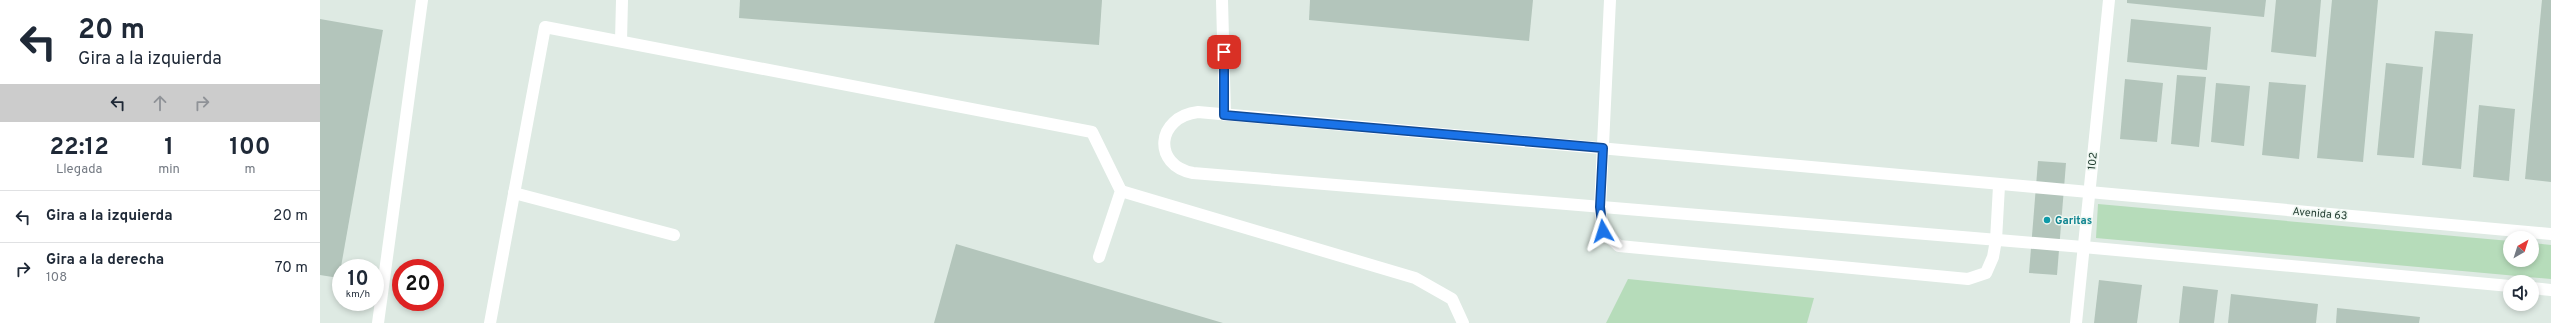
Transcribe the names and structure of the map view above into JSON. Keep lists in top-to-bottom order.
{
  "streets": {
    "street": ["102", "Avenida 63"]
  },
  "crossings": [
    ["102", "Avenida 63"]
  ],
  "places": ["Garitas"],
  "north": "top right",
  "page": {
    "turn": ["20 m", "Gira a la izquierda"],
    "eta": [
      "22:12",
      "Llegada",
      "1",
      "min",
      "100",
      "m"
    ],
    "list": [
      {
        "name": "Gira a la izquierda",
        "value": "20 m"
      },
      {
        "name": "Gira a la derecha",
        "note": "108",
        "value": "70 m"
      }
    ],
    "speed": "10 km/h",
    "limit": "20"
  }
}
